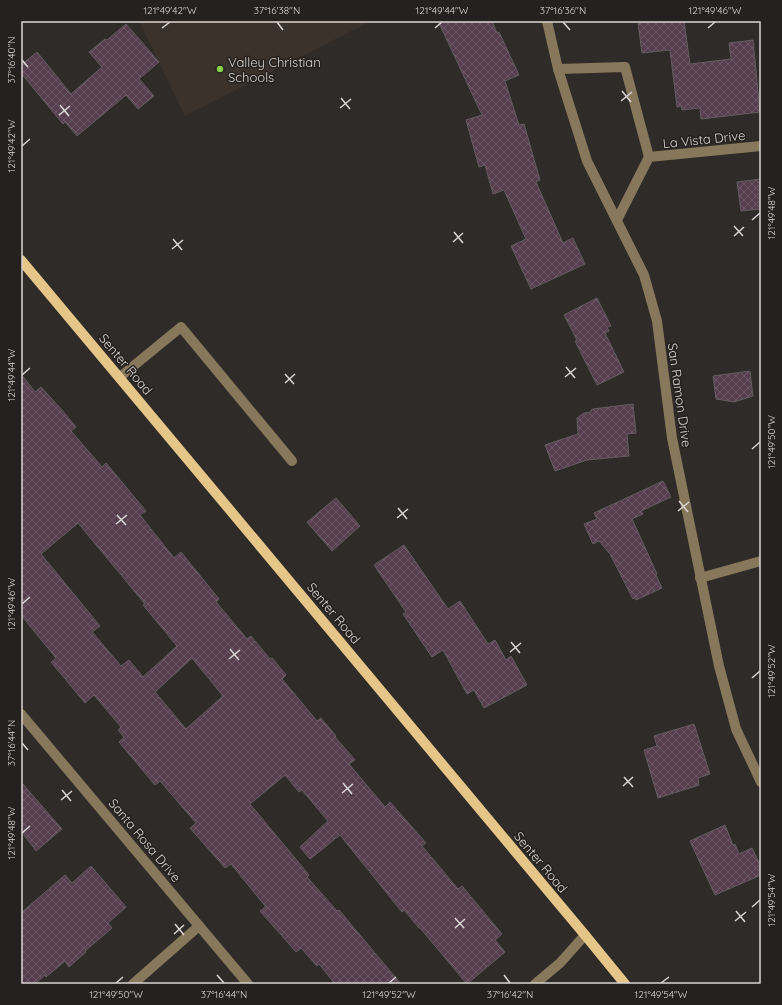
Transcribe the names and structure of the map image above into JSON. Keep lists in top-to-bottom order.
{
  "streets": {
    "main road": ["Senter Road"],
    "street": ["La Vista Drive", "San Ramon Drive", "Santa Rosa Drive"]
  },
  "crossings": [
    ["La Vista Drive", "San Ramon Drive"]
  ],
  "places": ["Valley Christian Schools"],
  "coordinates": [
    "121°49'42\"W",
    "37°16'38\"N",
    "121°49'44\"W",
    "37°16'36\"N",
    "121°49'46\"W",
    "37°16'40\"N",
    "121°49'48\"W",
    "121°49'50\"W",
    "121°49'52\"W",
    "37°16'44\"N",
    "121°49'54\"W",
    "37°16'42\"N"
  ]
}
